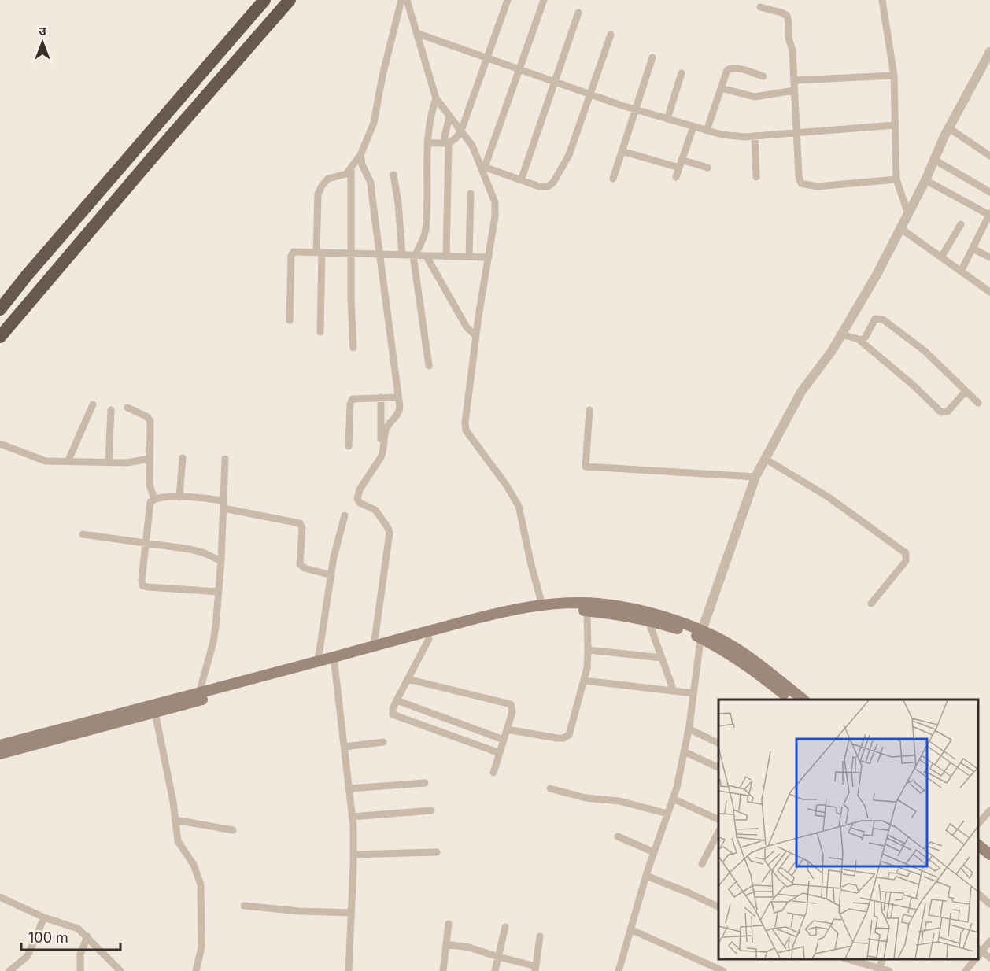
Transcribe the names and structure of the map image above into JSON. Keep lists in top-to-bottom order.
{
  "scale_bar": "100 m",
  "north": "top"
}
